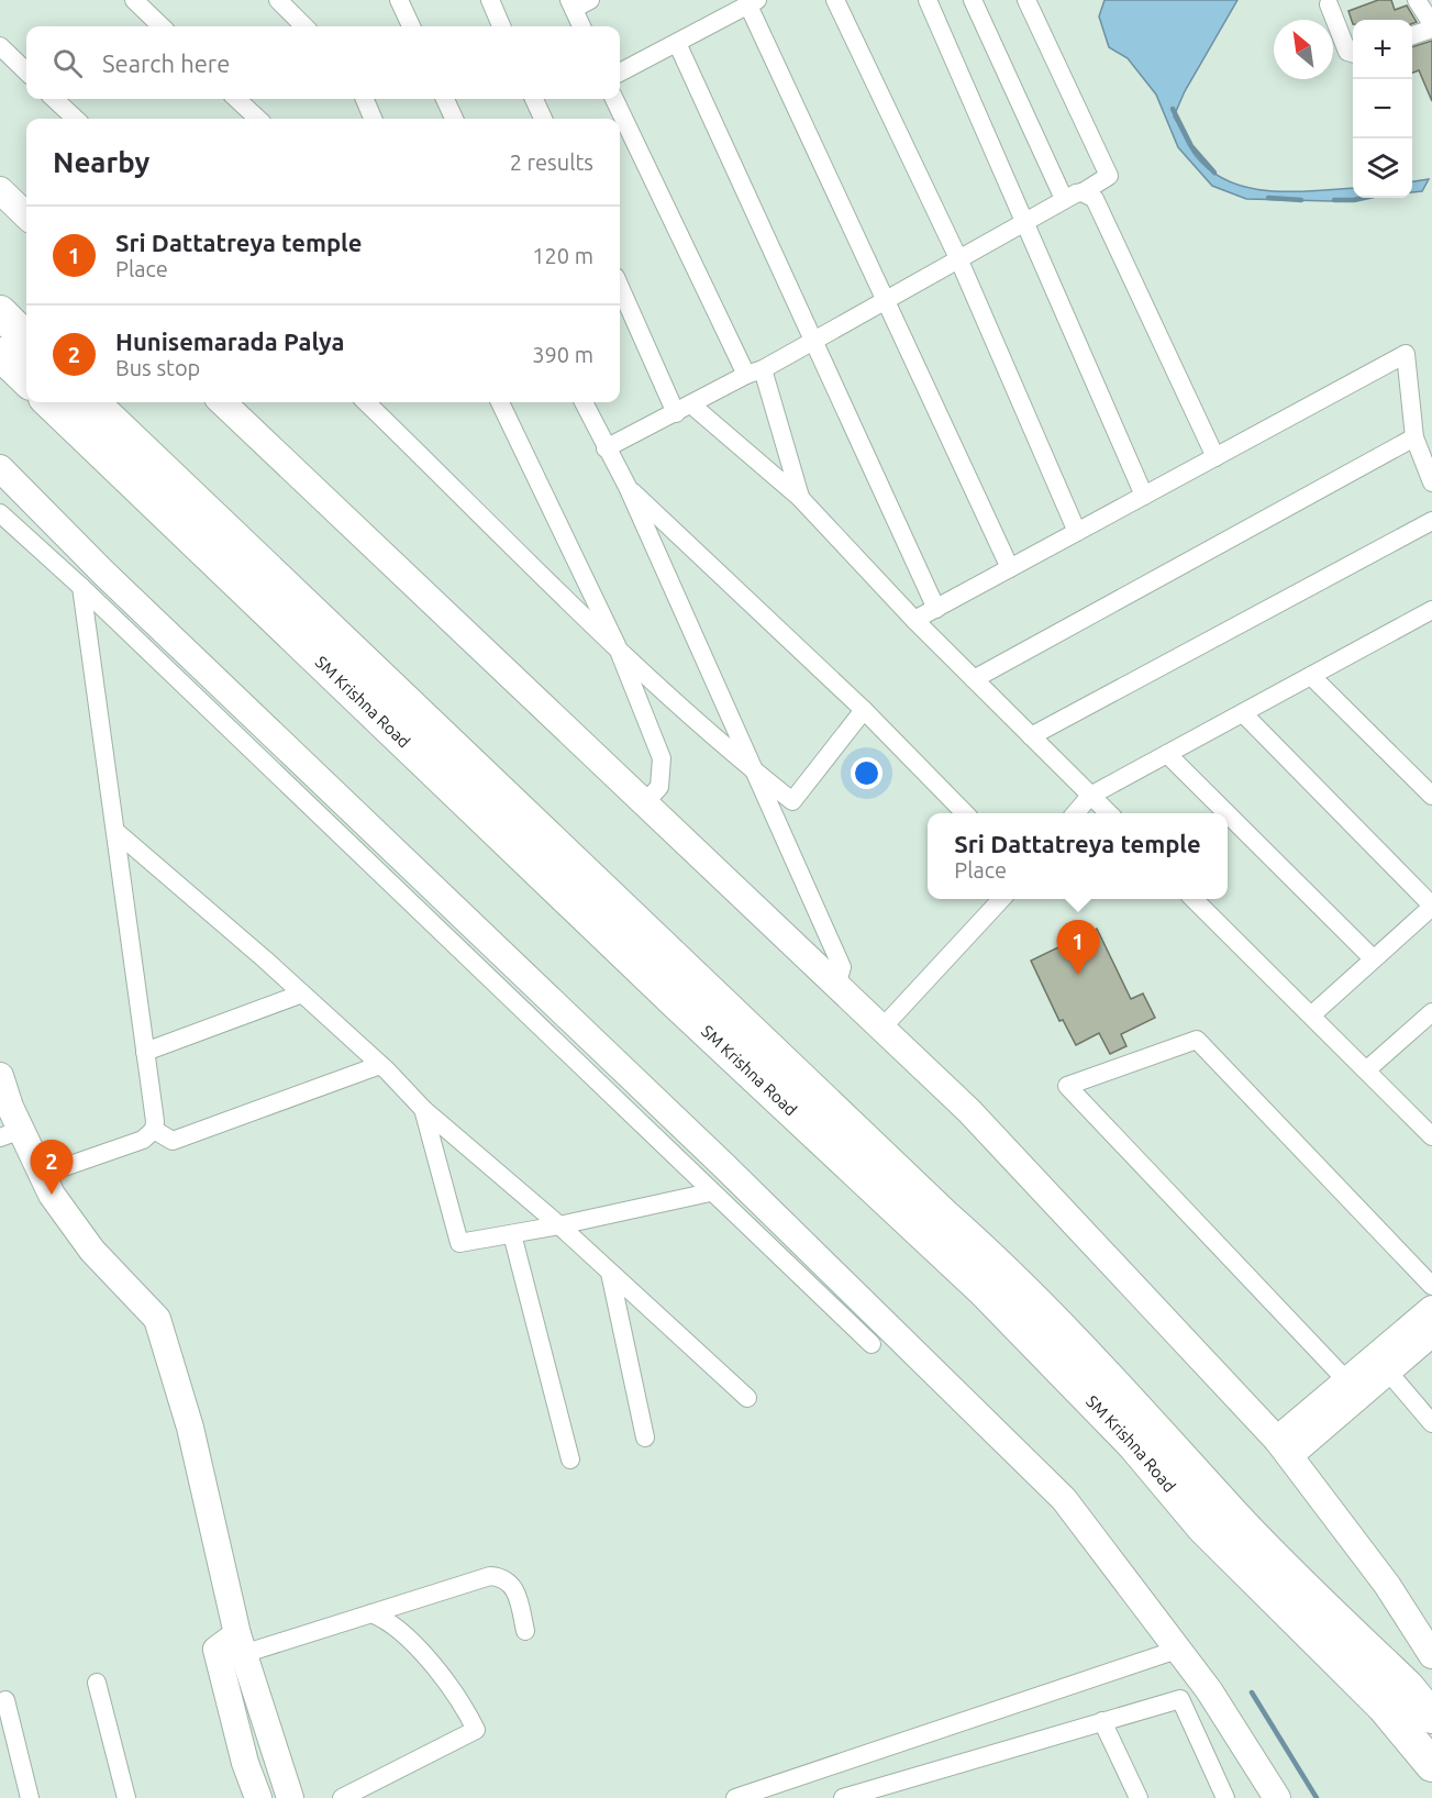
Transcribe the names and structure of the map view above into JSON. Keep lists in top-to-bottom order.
{
  "streets": {
    "highway": ["SM Krishna Road"]
  },
  "north": "top left",
  "page": {
    "map_buttons": ["+", "−"],
    "search": "Search here",
    "heading": ["Nearby", "2 results"],
    "list": [
      {
        "mark": "1",
        "name": "Sri Dattatreya temple",
        "note": "Place",
        "value": "120 m"
      },
      {
        "mark": "2",
        "name": "Hunisemarada Palya",
        "note": "Bus stop",
        "value": "390 m"
      }
    ],
    "popup": ["Sri Dattatreya temple", "Place"],
    "pins": ["1", "2"]
  }
}
